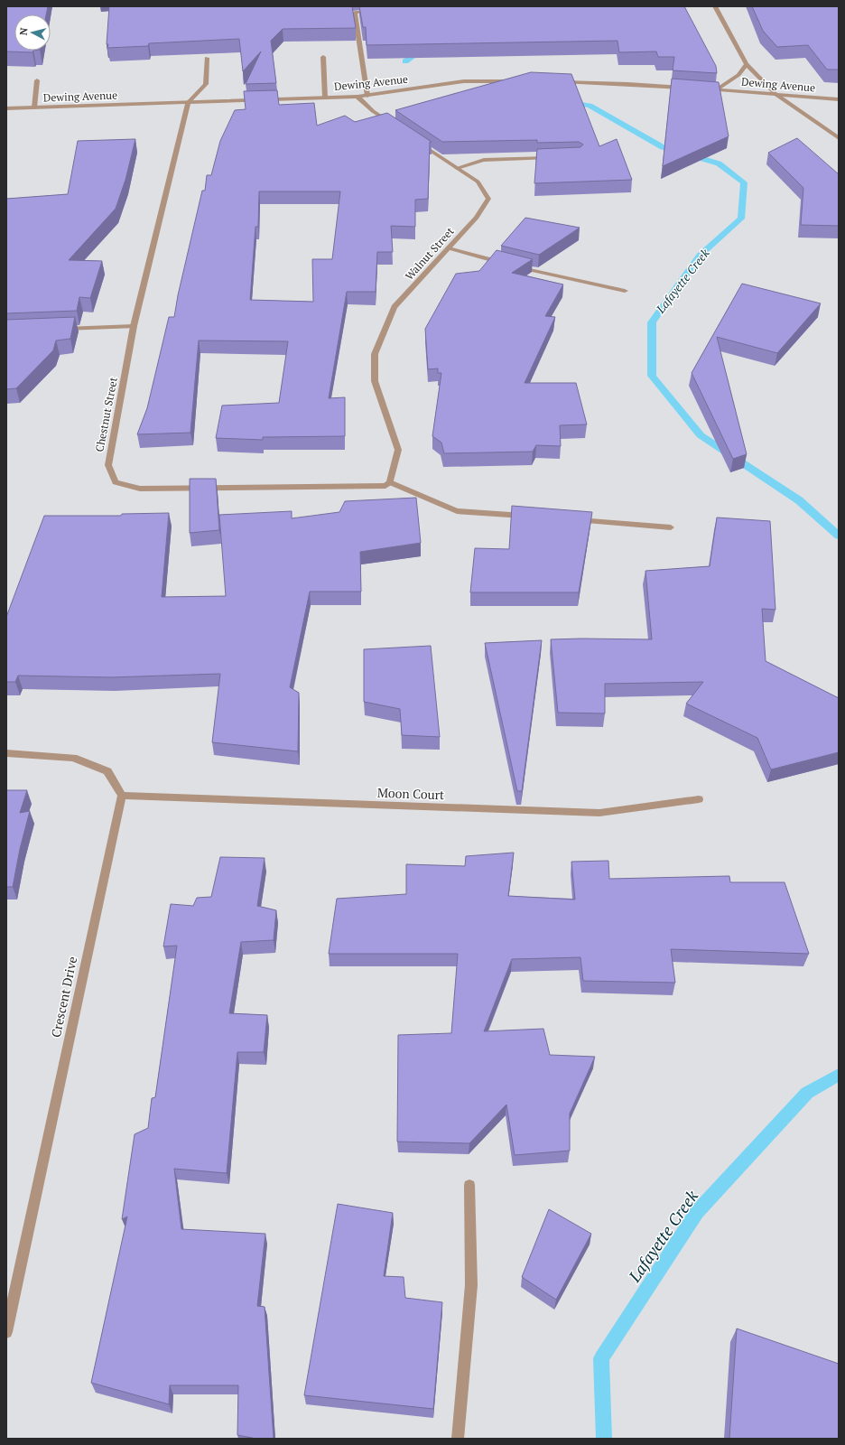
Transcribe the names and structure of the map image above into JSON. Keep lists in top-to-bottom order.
{
  "streets": {
    "street": [
      "Dewing Avenue",
      "Walnut Street",
      "Chestnut Street",
      "Moon Court",
      "Crescent Drive"
    ]
  },
  "crossings": [
    ["Dewing Avenue", "Chestnut Street"],
    ["Walnut Street", "Chestnut Street"],
    ["Moon Court", "Crescent Drive"]
  ],
  "water": ["Lafayette Creek"],
  "north": "left"
}
